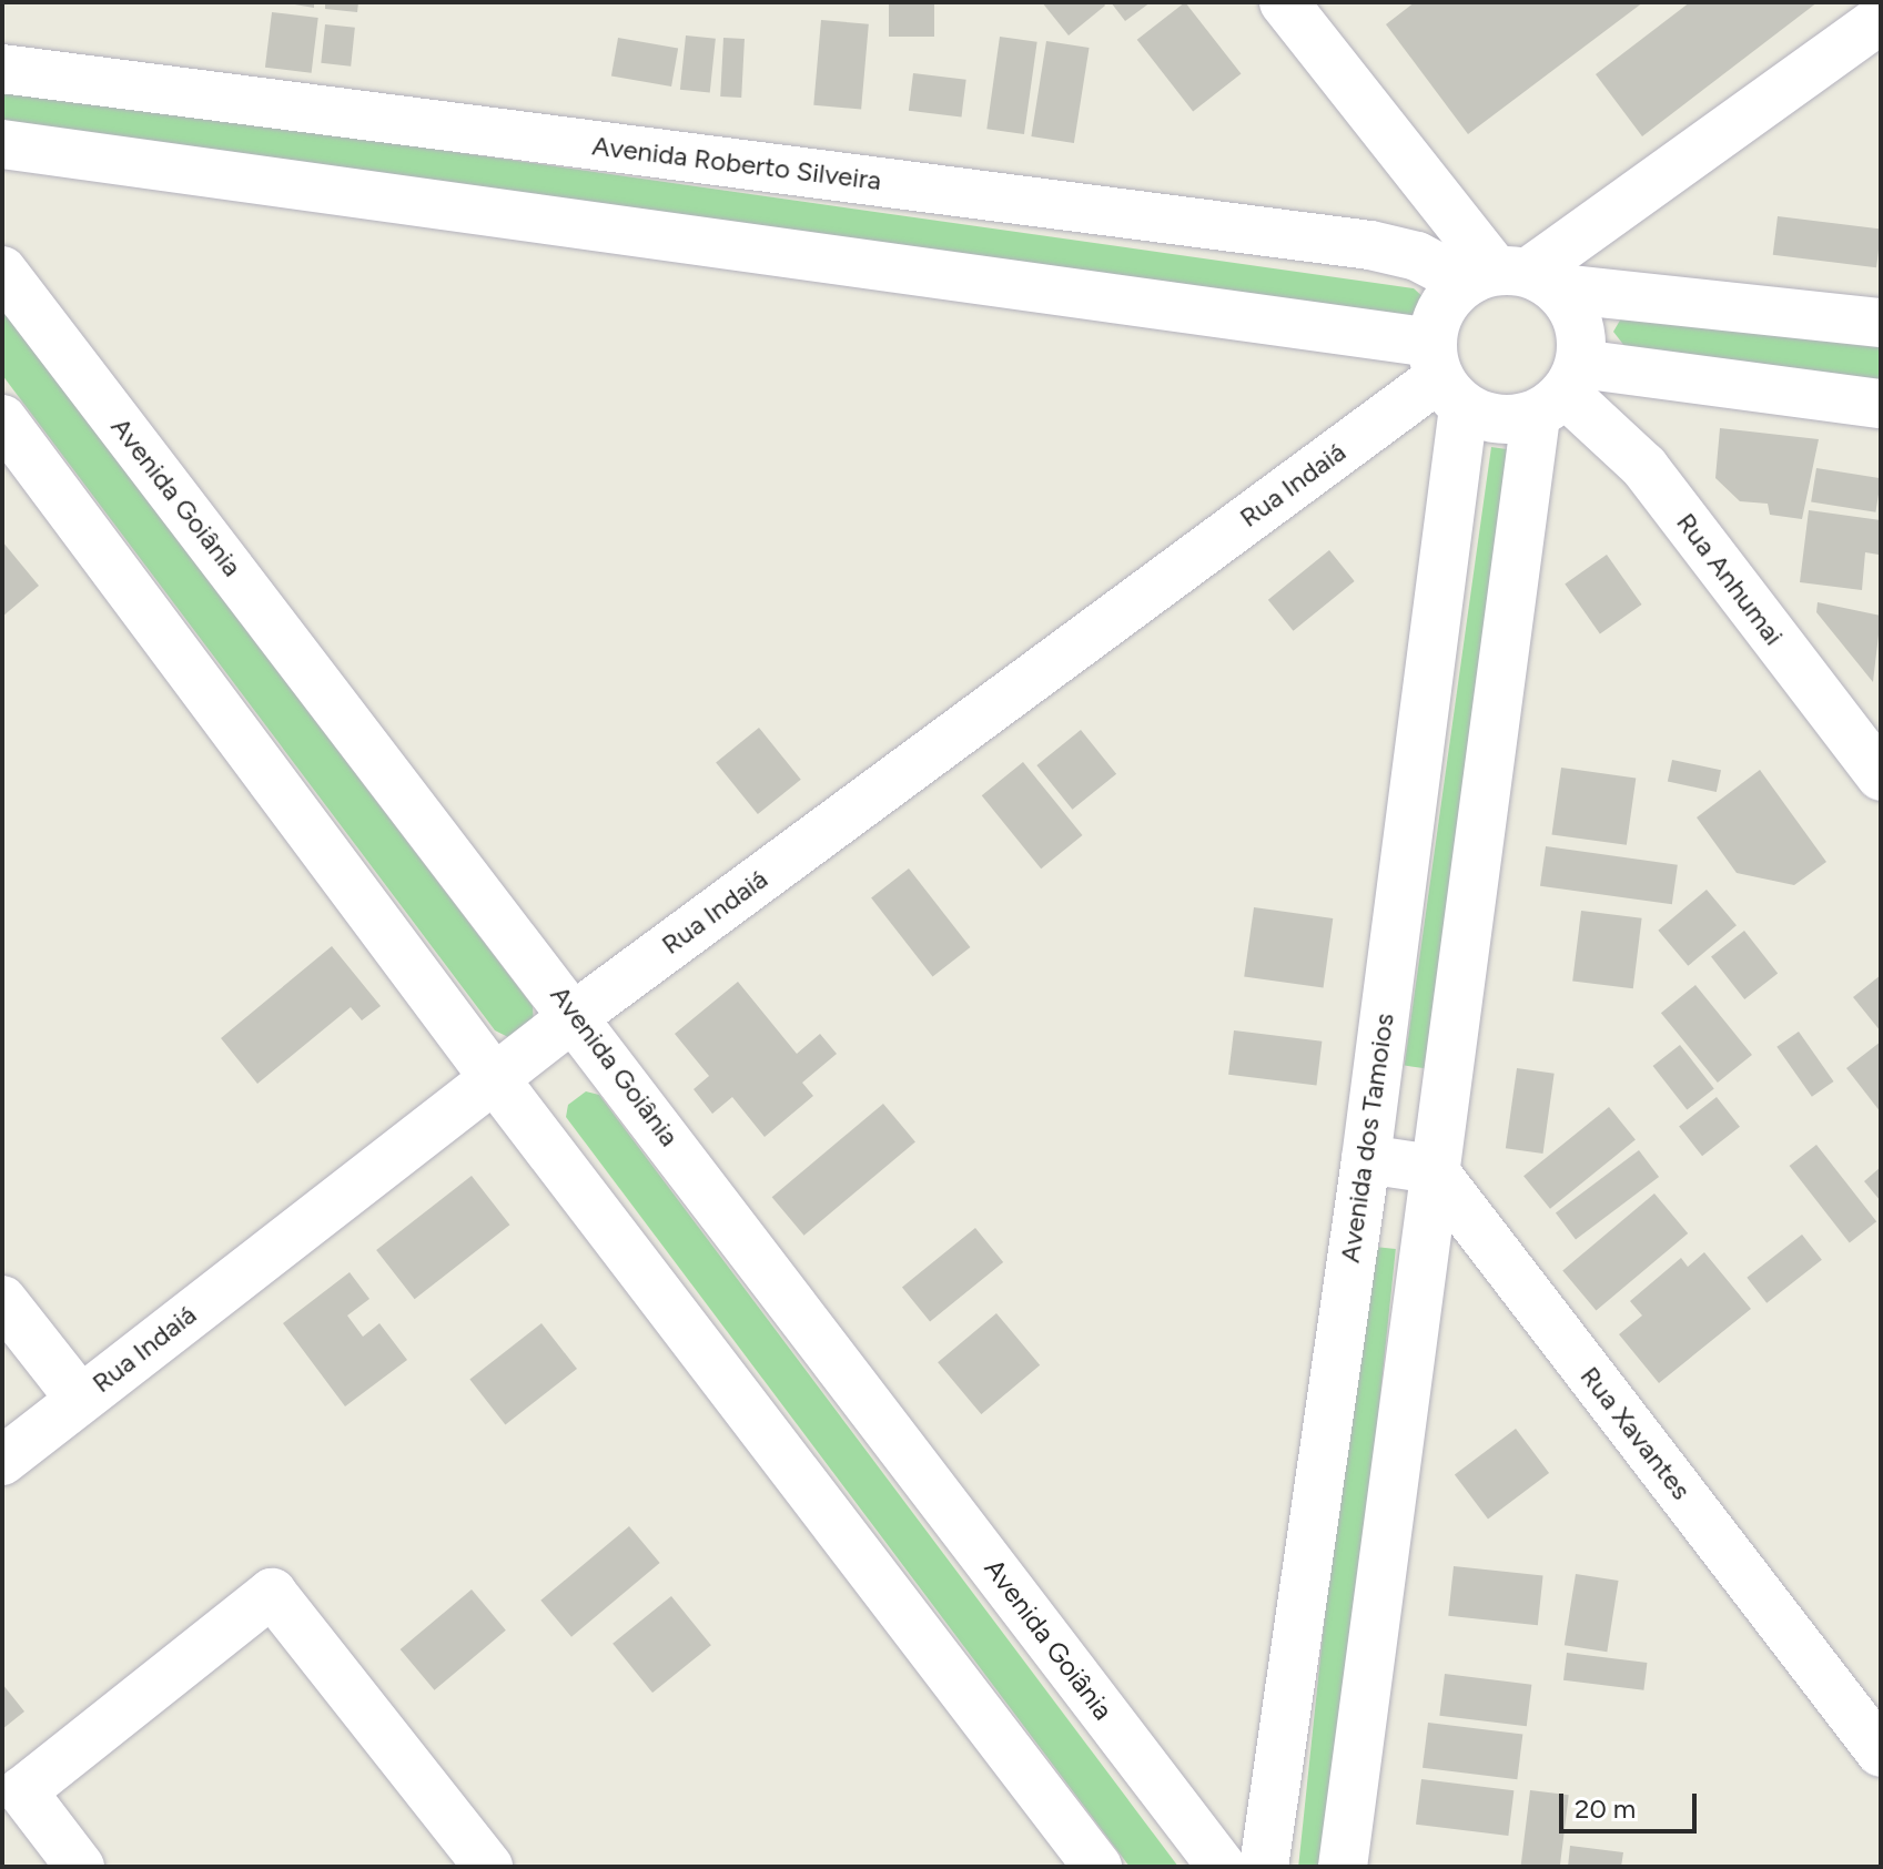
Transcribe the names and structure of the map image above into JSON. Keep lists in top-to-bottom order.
{
  "streets": {
    "street": [
      "Avenida Roberto Silveira",
      "Rua Indaiá",
      "Avenida Goiânia",
      "Rua Anhumai",
      "Avenida dos Tamoios",
      "Rua Xavantes"
    ]
  },
  "crossings": [
    ["Avenida Roberto Silveira", "Rua Indaiá"],
    ["Avenida Roberto Silveira", "Rua Anhumai"],
    ["Avenida Roberto Silveira", "Avenida dos Tamoios"],
    ["Rua Indaiá", "Avenida Goiânia"],
    ["Rua Indaiá", "Rua Anhumai"],
    ["Rua Indaiá", "Avenida dos Tamoios"],
    ["Rua Anhumai", "Avenida dos Tamoios"]
  ],
  "scale_bar": "20 m"
}
